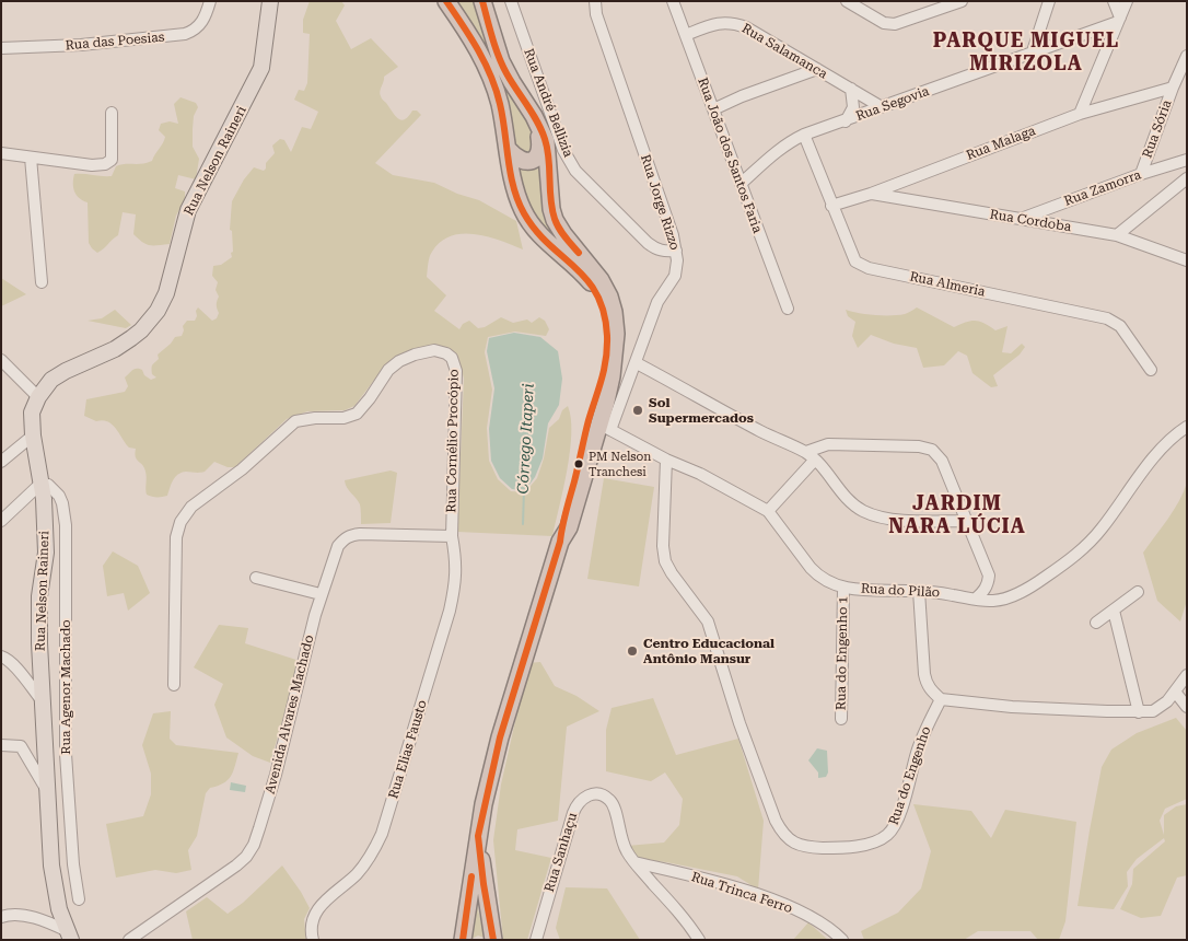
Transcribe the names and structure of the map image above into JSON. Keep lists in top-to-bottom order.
{
  "streets": {
    "main road": ["Rua Nelson Raineri"],
    "street": [
      "Rua das Poesias",
      "Rua Salamanca",
      "Rua André Bellizia",
      "Rua Segovia",
      "Rua Sória",
      "Rua Malaga",
      "Rua João dos Santos Faria",
      "Rua Zamorra",
      "Rua Jorge Rizzo",
      "Rua Cordoba",
      "Rua Almeria",
      "Rua Cornélio Procópio",
      "Rua do Pilão",
      "Rua do Engenho 1",
      "Rua Agenor Machado",
      "Avenida Alvares Machado",
      "Rua Elias Fausto",
      "Rua do Engenho",
      "Rua Sanhaçu",
      "Rua Trinca Ferro"
    ]
  },
  "crossings": [
    ["Rua Salamanca", "Rua Segovia"],
    ["Rua Salamanca", "Rua João dos Santos Faria"],
    ["Rua André Bellizia", "Rua Jorge Rizzo"],
    ["Rua Segovia", "Rua João dos Santos Faria"],
    ["Rua Segovia", "Rua Almeria"],
    ["Rua Sória", "Rua Malaga"],
    ["Rua Sória", "Rua Zamorra"],
    ["Rua Malaga", "Rua Cordoba"],
    ["Rua Malaga", "Rua Almeria"],
    ["Rua Nelson Raineri", "Rua Agenor Machado"],
    ["Rua Zamorra", "Rua Cordoba"],
    ["Rua Jorge Rizzo", "Rua do Pilão"],
    ["Rua Cornélio Procópio", "Avenida Alvares Machado"],
    ["Rua Cornélio Procópio", "Rua Elias Fausto"],
    ["Rua do Pilão", "Rua do Engenho 1"],
    ["Rua do Pilão", "Rua do Engenho"],
    ["Avenida Alvares Machado", "Rua Elias Fausto"],
    ["Rua Sanhaçu", "Rua Trinca Ferro"]
  ],
  "districts": ["PARQUE MIGUEL MIRIZOLA", "JARDIM NARA LÚCIA"],
  "water": ["Córrego Itaperi"],
  "places": ["Sol Supermercados", "PM Nelson Tranchesi", "Centro Educacional Antônio Mansur"]
}
